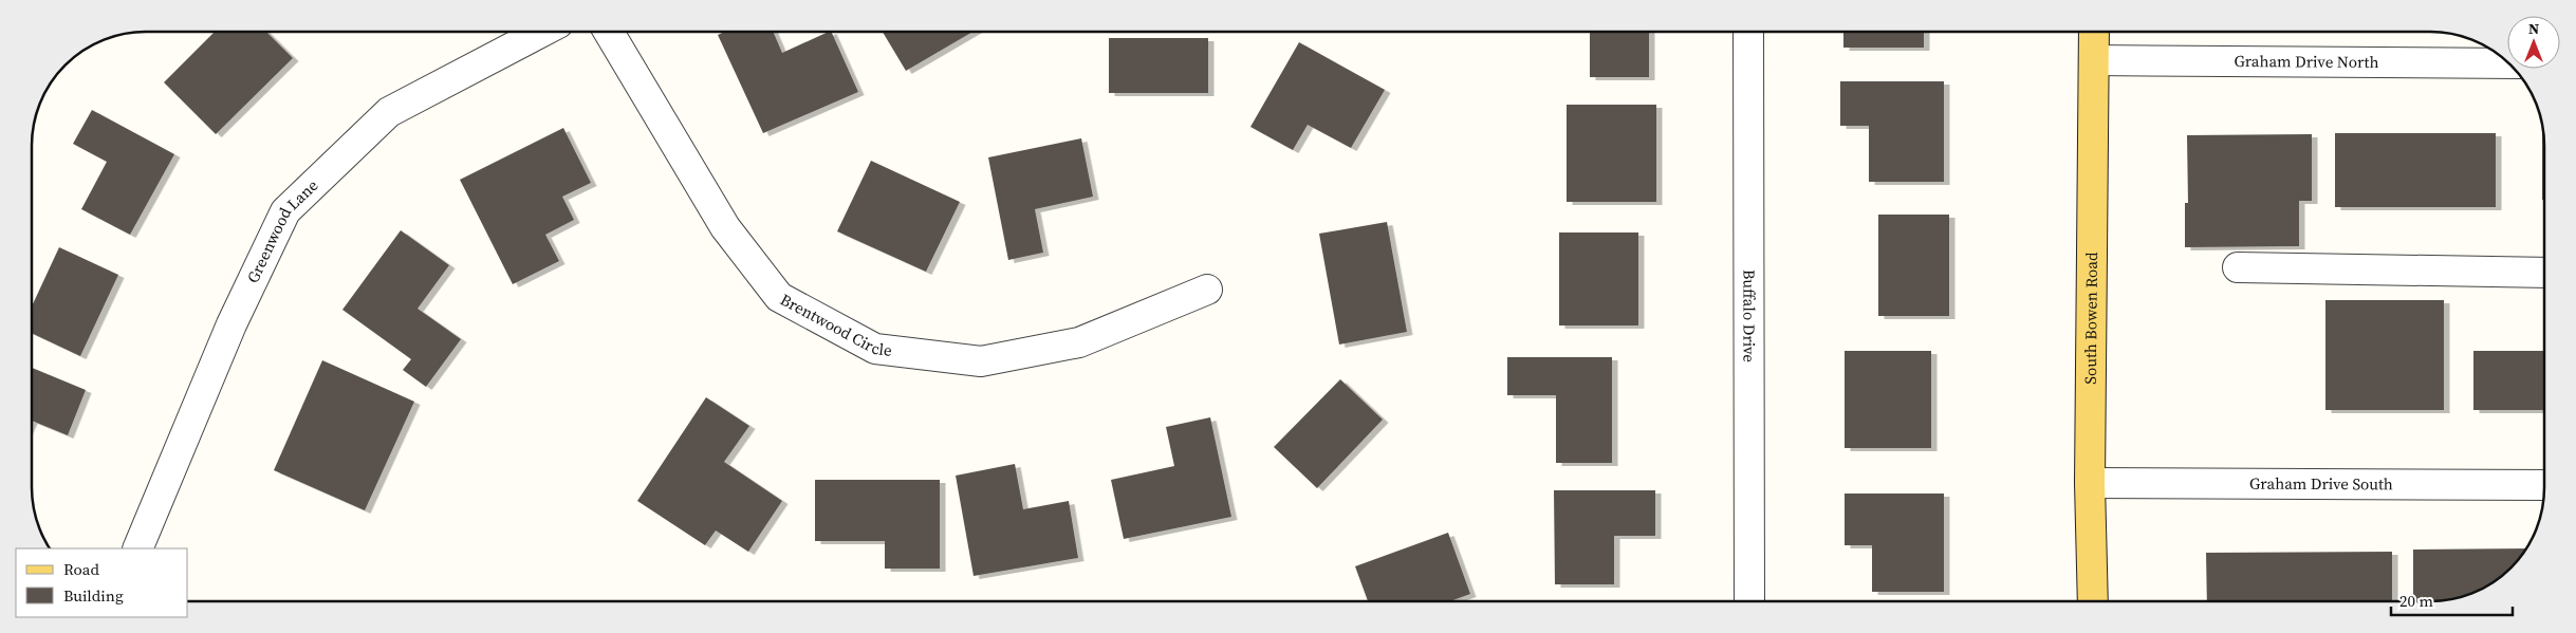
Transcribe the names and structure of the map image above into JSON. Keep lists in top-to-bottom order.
{
  "streets": {
    "main road": ["South Bowen Road"],
    "street": [
      "Graham Drive North",
      "Greenwood Lane",
      "Buffalo Drive",
      "Brentwood Circle",
      "Graham Drive South"
    ]
  },
  "crossings": [
    ["Graham Drive North", "South Bowen Road"],
    ["South Bowen Road", "Graham Drive South"]
  ],
  "legend": ["Road", "Building"],
  "scale_bar": "20 m",
  "north": "top"
}
